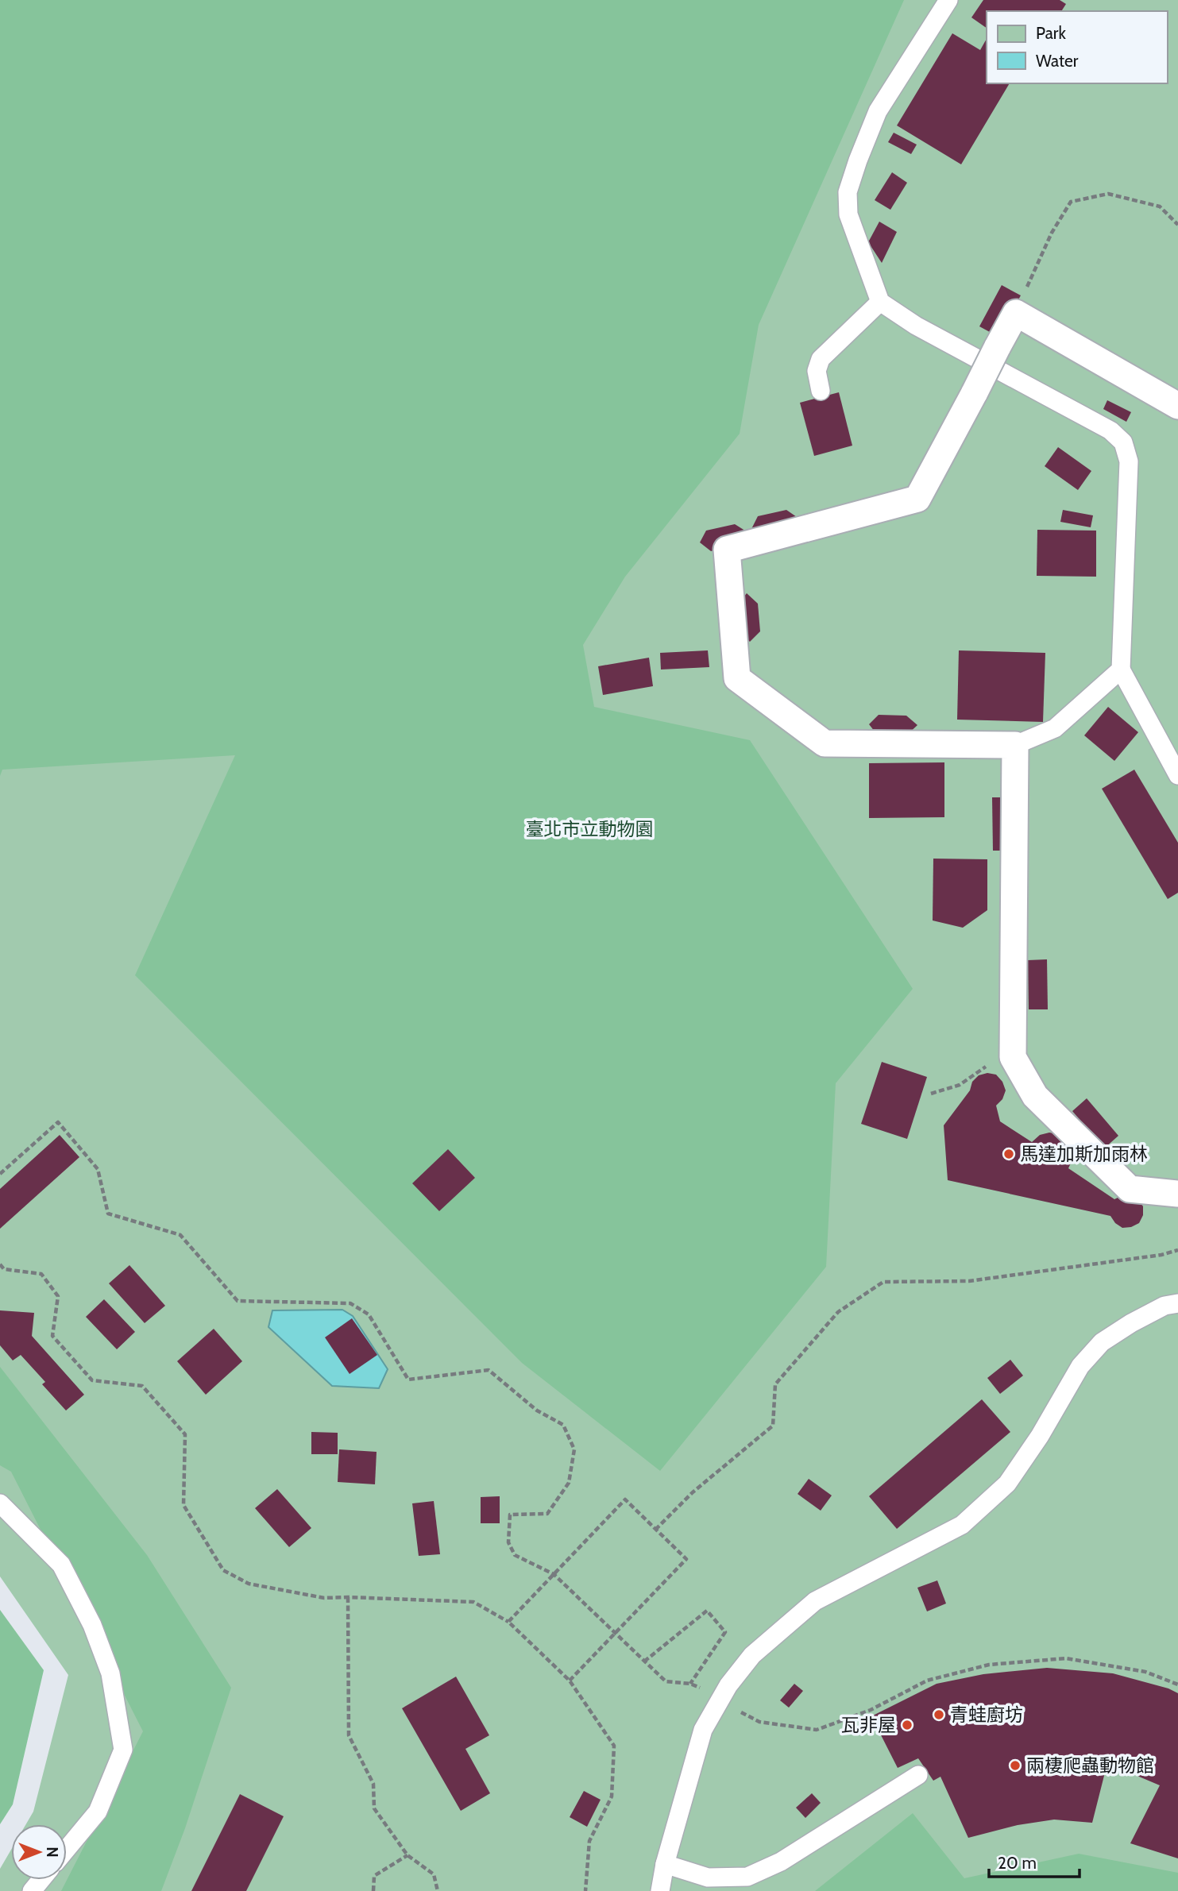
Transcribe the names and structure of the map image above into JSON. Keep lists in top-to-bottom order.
{
  "parks": ["臺北市立動物園"],
  "places": [
    "馬達加斯加雨林",
    "青蛙廚坊",
    "瓦非屋",
    "兩棲爬蟲動物館"
  ],
  "legend": ["Park", "Water"],
  "scale_bar": "20 m",
  "north": "right"
}
